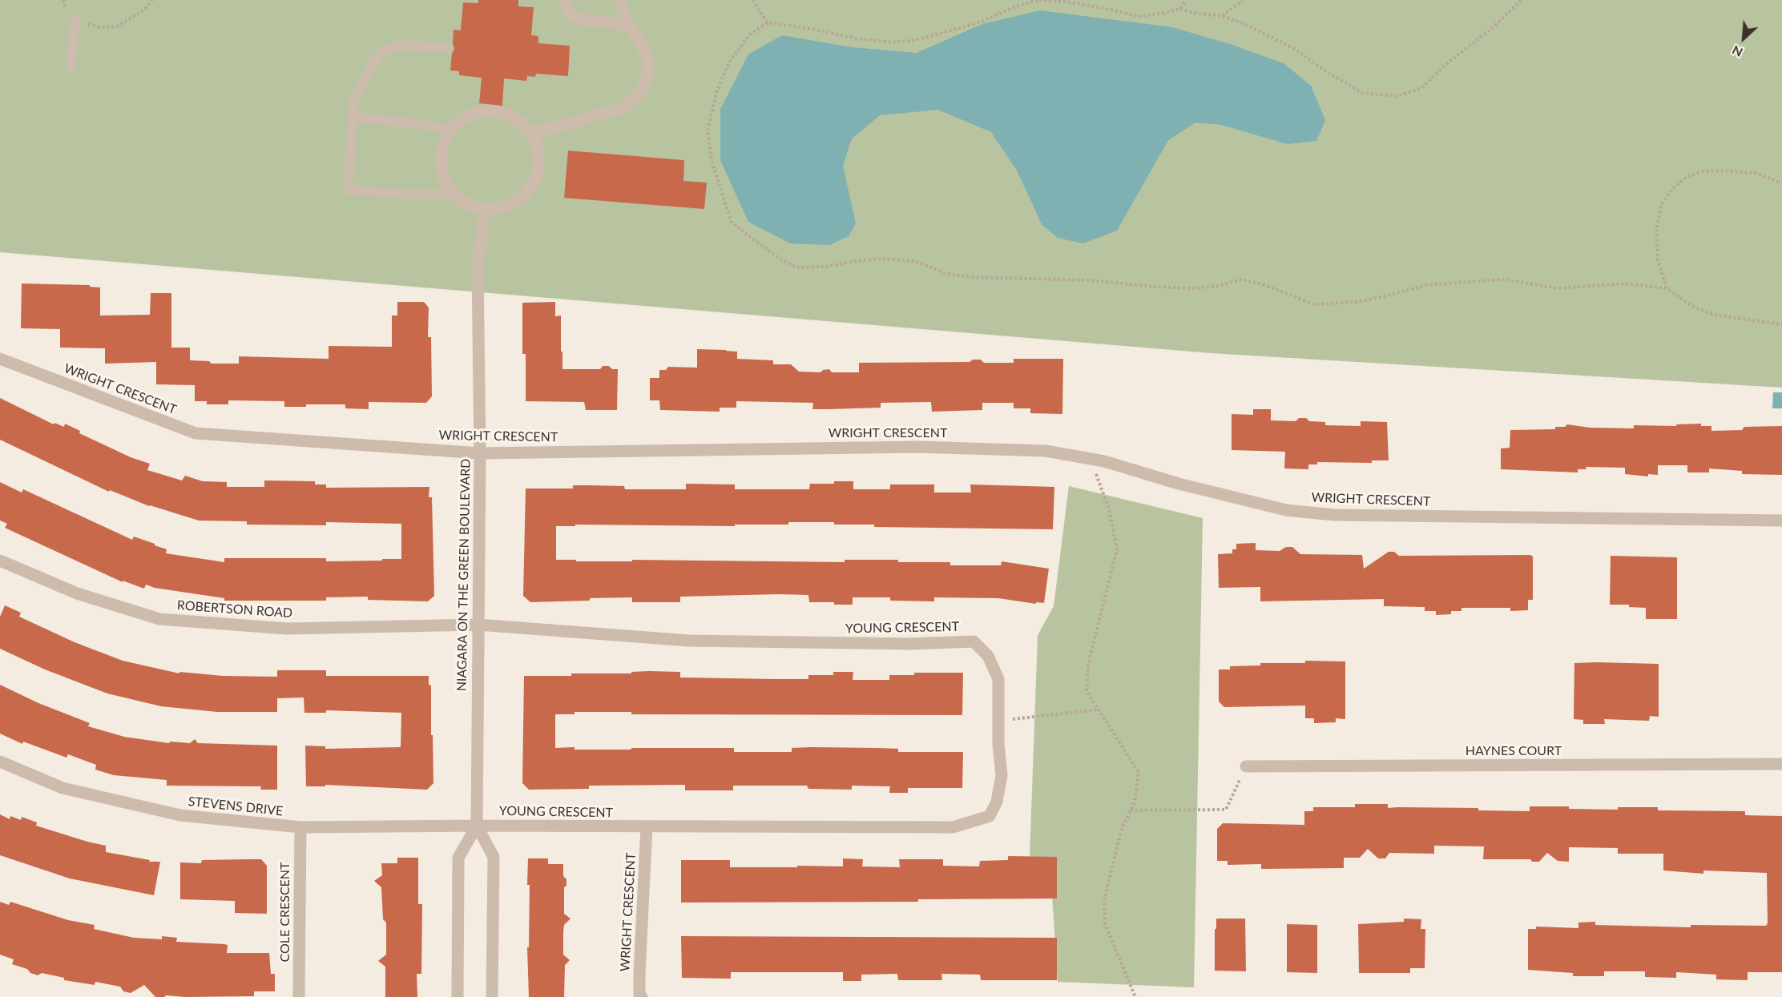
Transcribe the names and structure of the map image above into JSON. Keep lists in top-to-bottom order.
{
  "streets": {
    "street": [
      "WRIGHT CRESCENT",
      "NIAGARA ON THE GREEN BOULEVARD",
      "ROBERTSON ROAD",
      "YOUNG CRESCENT",
      "HAYNES COURT",
      "STEVENS DRIVE",
      "COLE CRESCENT"
    ]
  },
  "crossings": [
    ["WRIGHT CRESCENT", "NIAGARA ON THE GREEN BOULEVARD"],
    ["WRIGHT CRESCENT", "YOUNG CRESCENT"],
    ["NIAGARA ON THE GREEN BOULEVARD", "ROBERTSON ROAD"],
    ["NIAGARA ON THE GREEN BOULEVARD", "YOUNG CRESCENT"],
    ["NIAGARA ON THE GREEN BOULEVARD", "STEVENS DRIVE"],
    ["ROBERTSON ROAD", "YOUNG CRESCENT"],
    ["YOUNG CRESCENT", "STEVENS DRIVE"],
    ["STEVENS DRIVE", "COLE CRESCENT"]
  ],
  "north": "bottom left"
}
